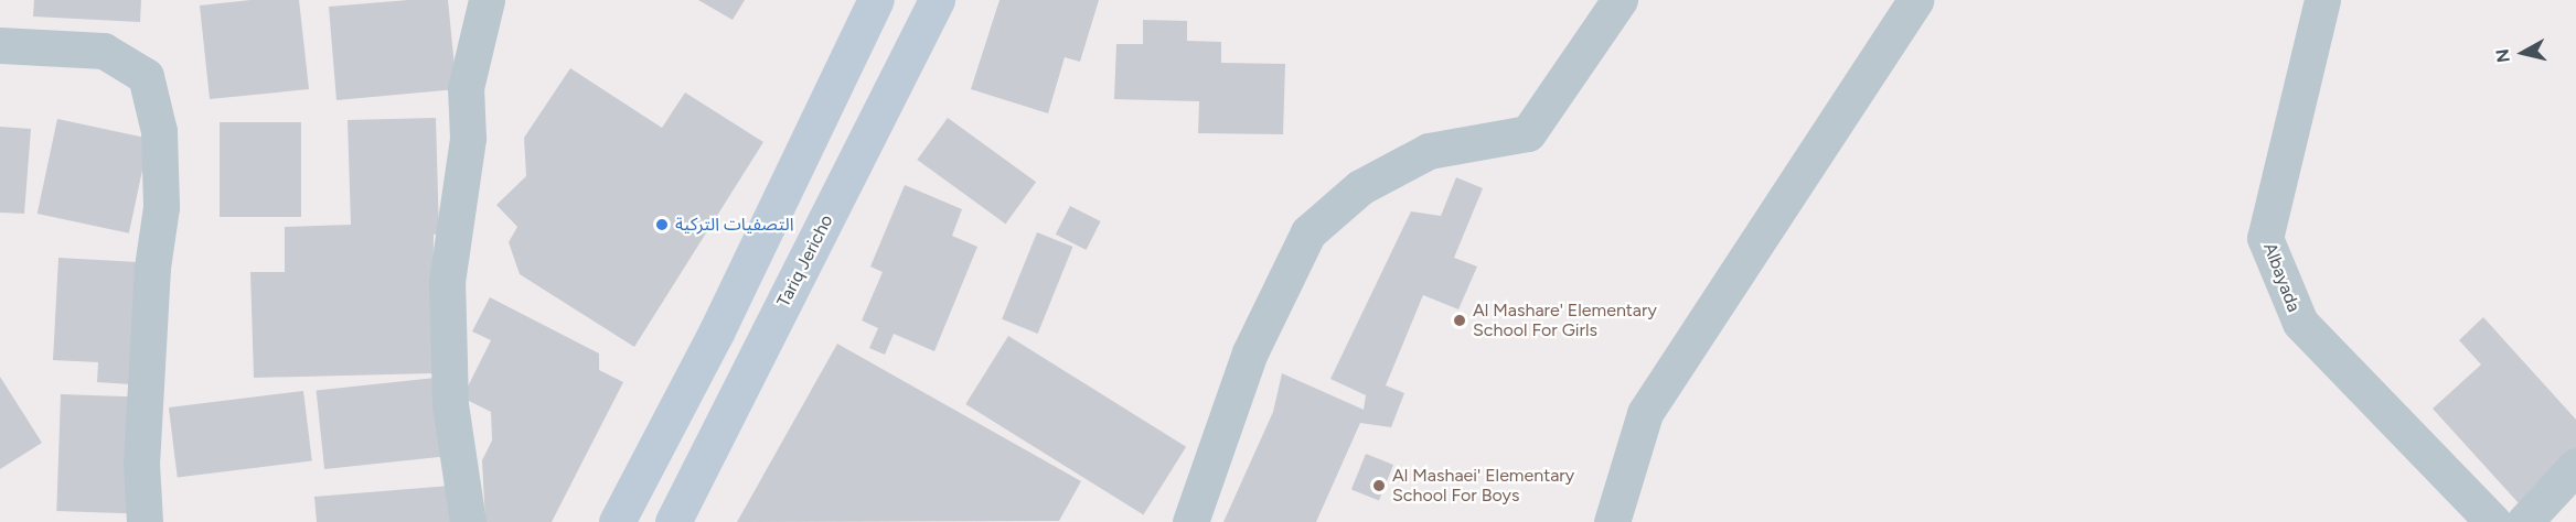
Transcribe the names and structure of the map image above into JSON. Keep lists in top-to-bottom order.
{
  "streets": {
    "main road": ["Tariq Jericho"],
    "street": ["Albayada"]
  },
  "places": ["التصفيات التركية", "Al Mashare' Elementary School For Girls", "Al Mashaei' Elementary School For Boys"],
  "north": "left"
}
